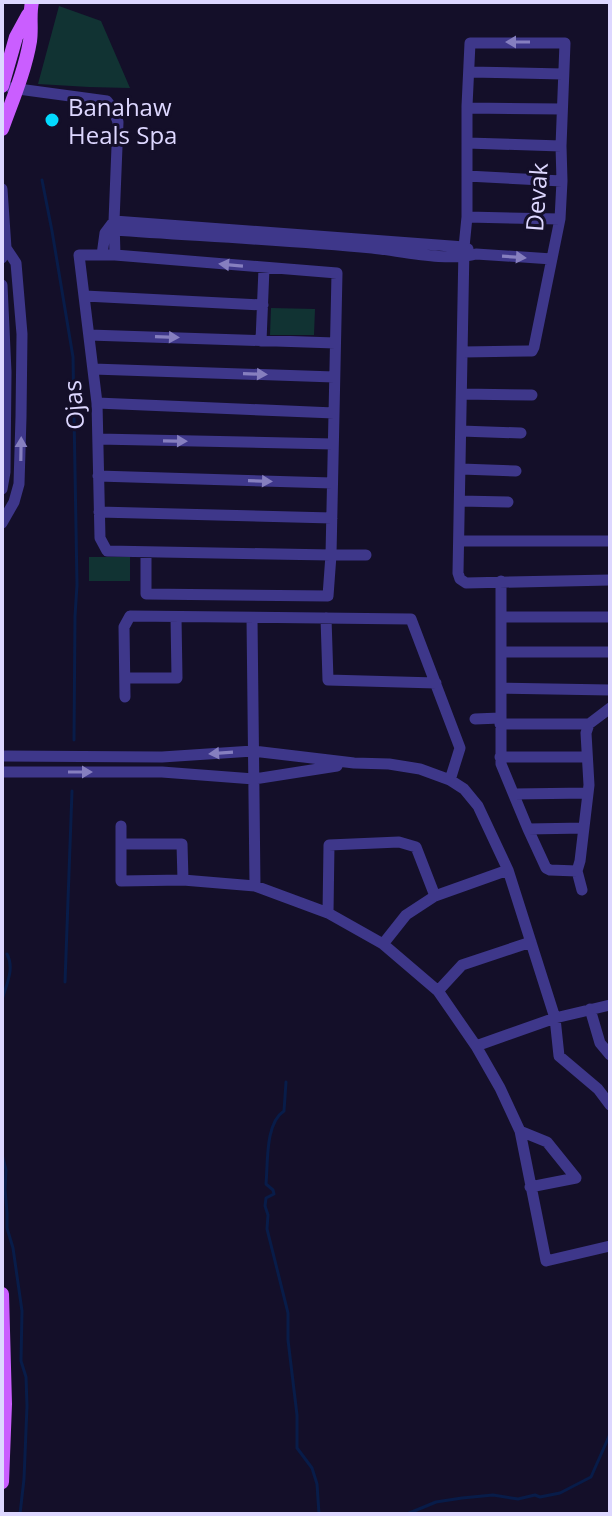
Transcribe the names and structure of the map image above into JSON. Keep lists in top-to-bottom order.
{
  "streets": {
    "street": ["Devak", "Ojas"]
  },
  "places": ["Banahaw Heals Spa"]
}
